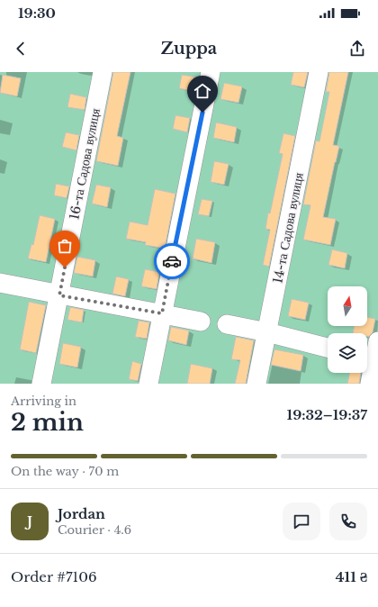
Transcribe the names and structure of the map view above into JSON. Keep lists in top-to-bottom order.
{
  "streets": {
    "street": ["16-та Садова вулиця", "14-та Садова вулиця"]
  },
  "north": "top",
  "page": {
    "status": "19:30",
    "header": "Zuppa",
    "heading": ["2 min", "Arriving in", "19:32–19:37"],
    "panel": [
      "Jordan",
      "Courier · 4.6",
      "Order #7106",
      "411 ₴"
    ],
    "bar": "On the way · 70 m",
    "round": "J"
  }
}
